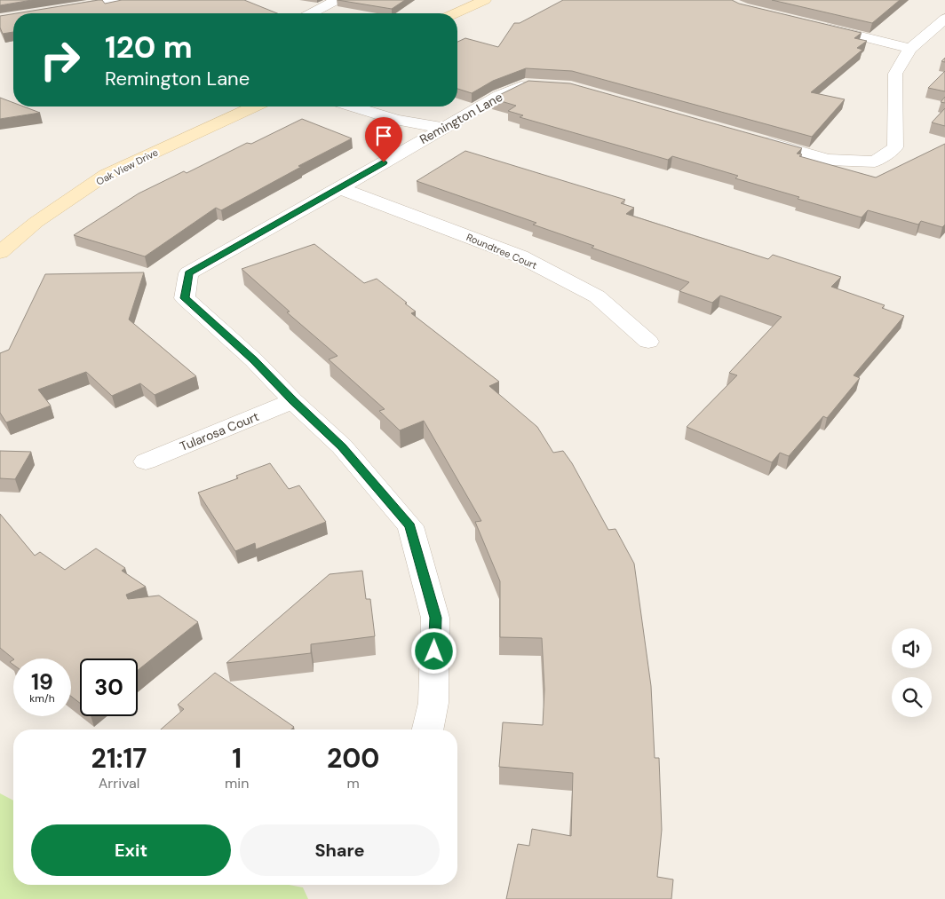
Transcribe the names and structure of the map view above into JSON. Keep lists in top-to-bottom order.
{
  "streets": {
    "street": [
      "Remington Lane",
      "Oak View Drive",
      "Roundtree Court",
      "Tularosa Court"
    ]
  },
  "crossings": [
    ["Remington Lane", "Roundtree Court"],
    ["Remington Lane", "Tularosa Court"]
  ],
  "page": {
    "turn": ["120 m", "Remington Lane"],
    "speed": "19 km/h",
    "limit": "30",
    "eta": [
      "21:17",
      "Arrival",
      "1",
      "min",
      "200",
      "m"
    ],
    "buttons": ["Exit", "Share"]
  }
}
